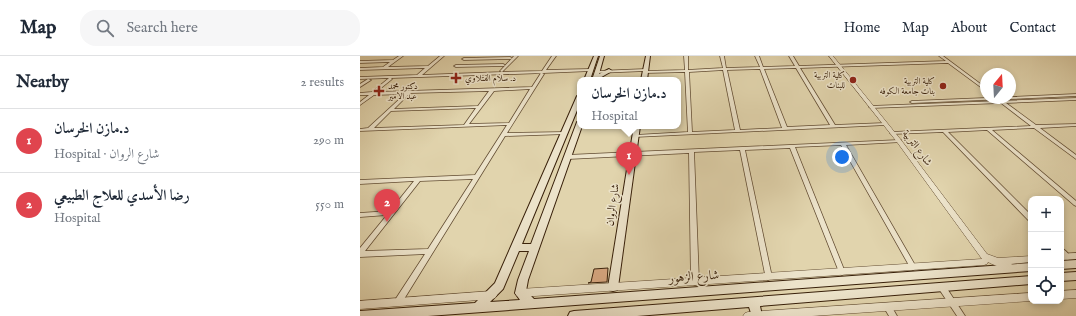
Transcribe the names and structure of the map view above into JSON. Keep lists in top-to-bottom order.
{
  "streets": {
    "main road": ["شارع الروان", "شارع الزهور"],
    "street": ["شارع التربية"]
  },
  "crossings": [
    ["شارع التربية", "شارع الزهور"]
  ],
  "places": {
    "health": ["د. سلام الفتلاوي", "دكتور محمد عبد الامير"],
    "other": ["كلية التربية للبنات", "كلية التربية بنات جامعة الكوفه"]
  },
  "north": "top",
  "page": {
    "header": "Map",
    "search": "Search here",
    "nav": [
      "Home",
      "Map",
      "About",
      "Contact"
    ],
    "heading": ["Nearby", "2 results"],
    "popup": ["د.مازن الخرسان", "Hospital"],
    "list": [
      {
        "mark": "1",
        "name": "د.مازن الخرسان",
        "note": "Hospital · شارع الروان",
        "value": "290 m"
      },
      {
        "mark": "2",
        "name": "رضا الأسدي للعلاج الطبيعي",
        "note": "Hospital",
        "value": "550 m"
      }
    ],
    "pins": ["1", "2"],
    "map_buttons": ["+", "−"]
  }
}
